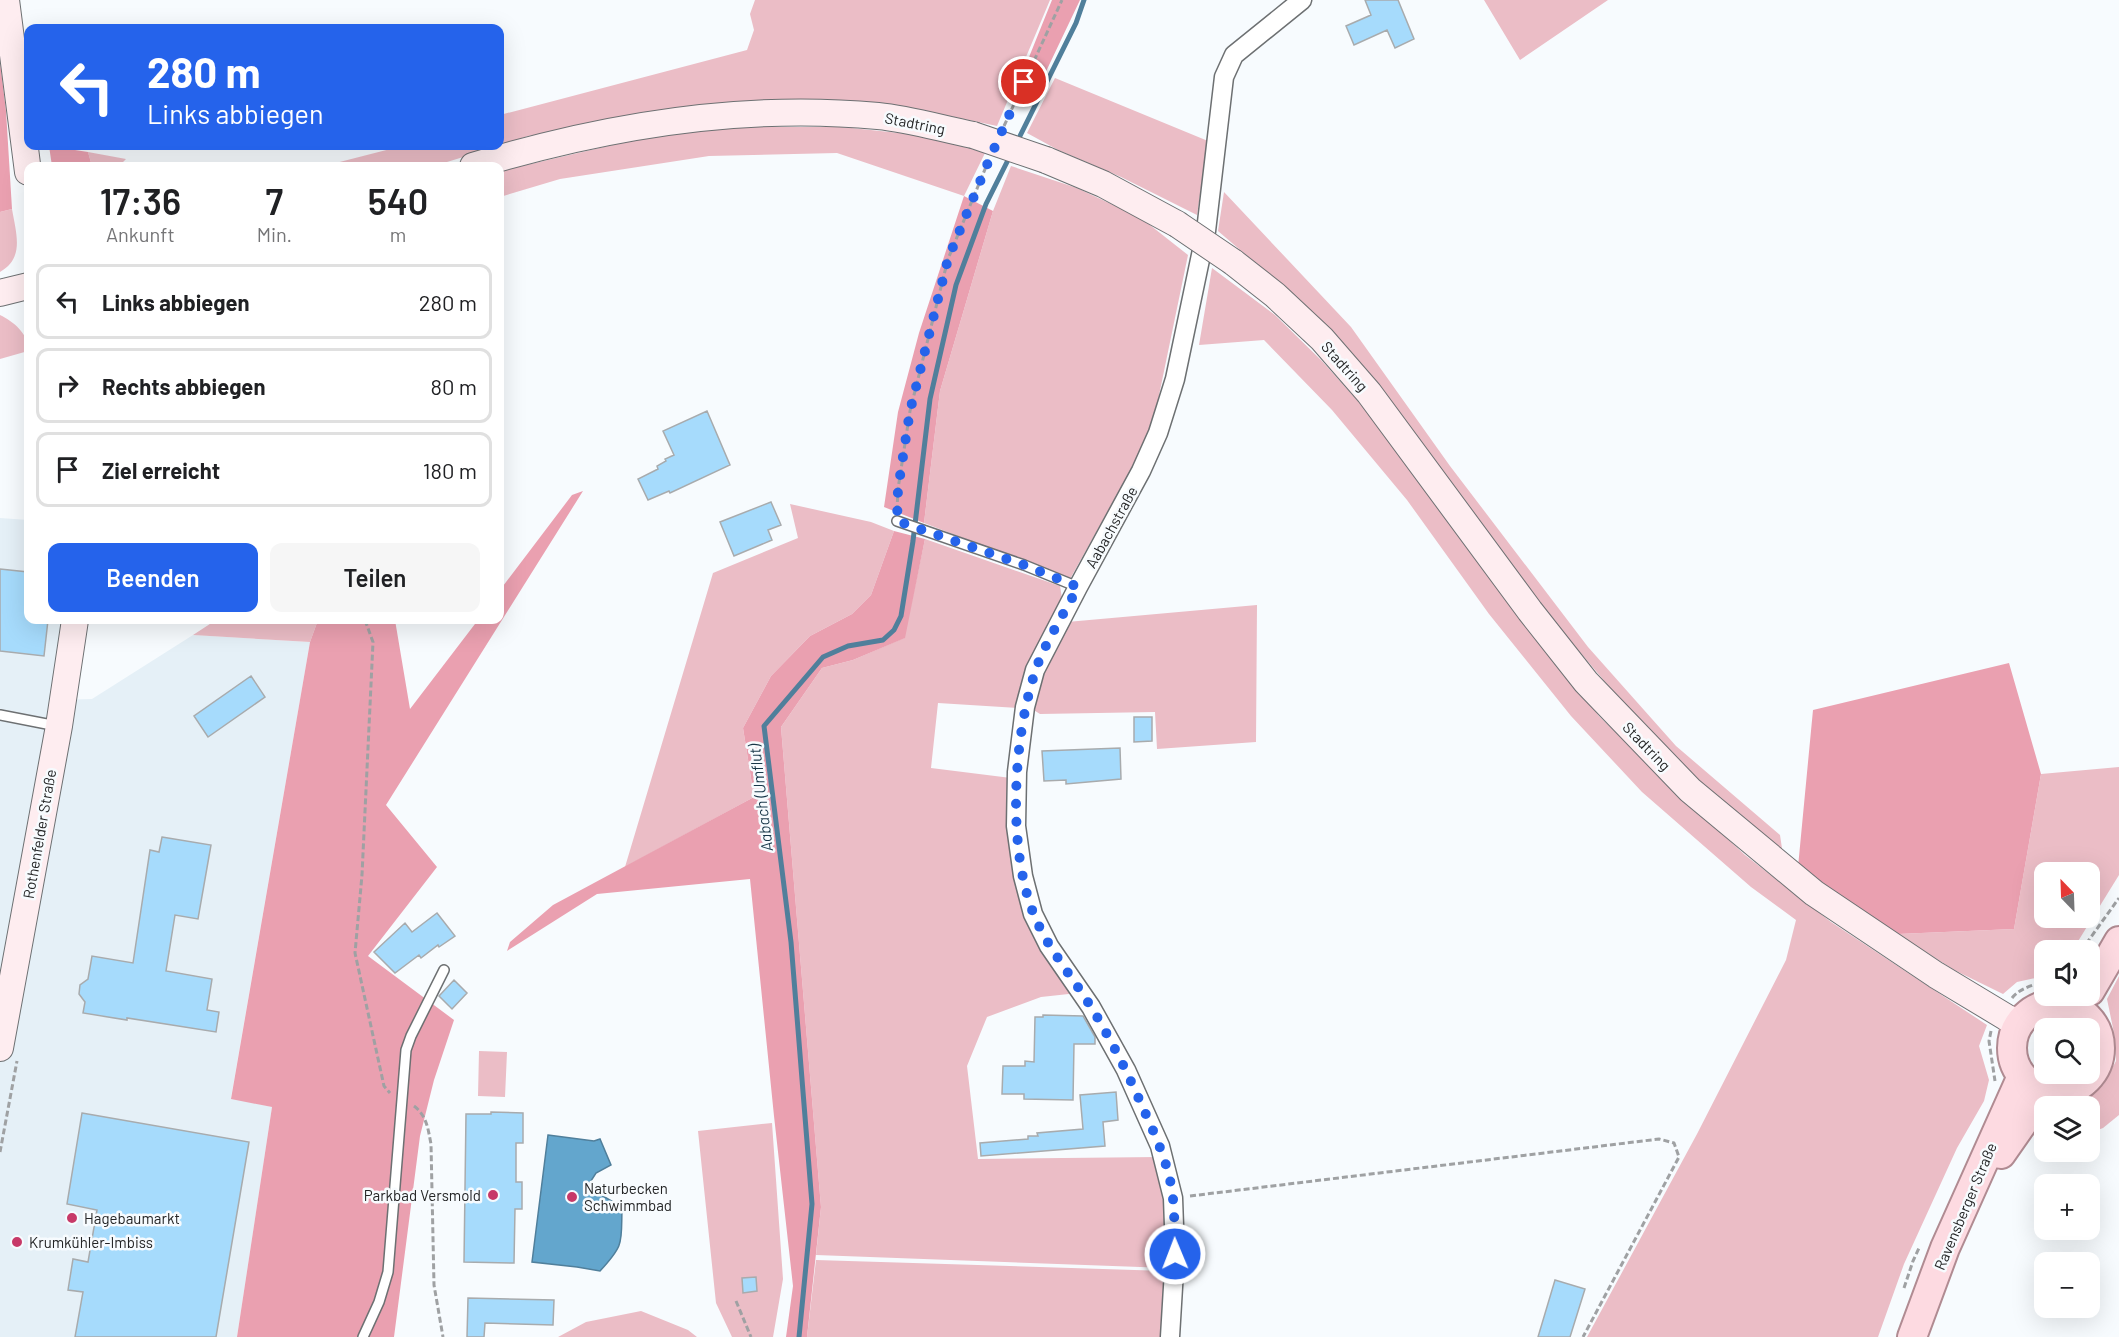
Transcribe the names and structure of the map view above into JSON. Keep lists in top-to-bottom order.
{
  "streets": {
    "main road": ["Ravensberger Straße"],
    "street": ["Stadtring", "Aabachstraße", "Rothenfelder Straße"]
  },
  "water": ["Aabach (Umflut)"],
  "places": [
    "Parkbad Versmold",
    "Naturbecken Schwimmbad",
    "Hagebaumarkt",
    "Krumkühler-Imbiss"
  ],
  "north": "top left",
  "page": {
    "turn": ["280 m", "Links abbiegen"],
    "eta": [
      "17:36",
      "Ankunft",
      "7",
      "Min.",
      "540",
      "m"
    ],
    "list": [
      {
        "name": "Links abbiegen",
        "value": "280 m"
      },
      {
        "name": "Rechts abbiegen",
        "value": "80 m"
      },
      {
        "name": "Ziel erreicht",
        "value": "180 m"
      }
    ],
    "buttons": ["Beenden", "Teilen"],
    "map_buttons": ["+", "−"]
  }
}
